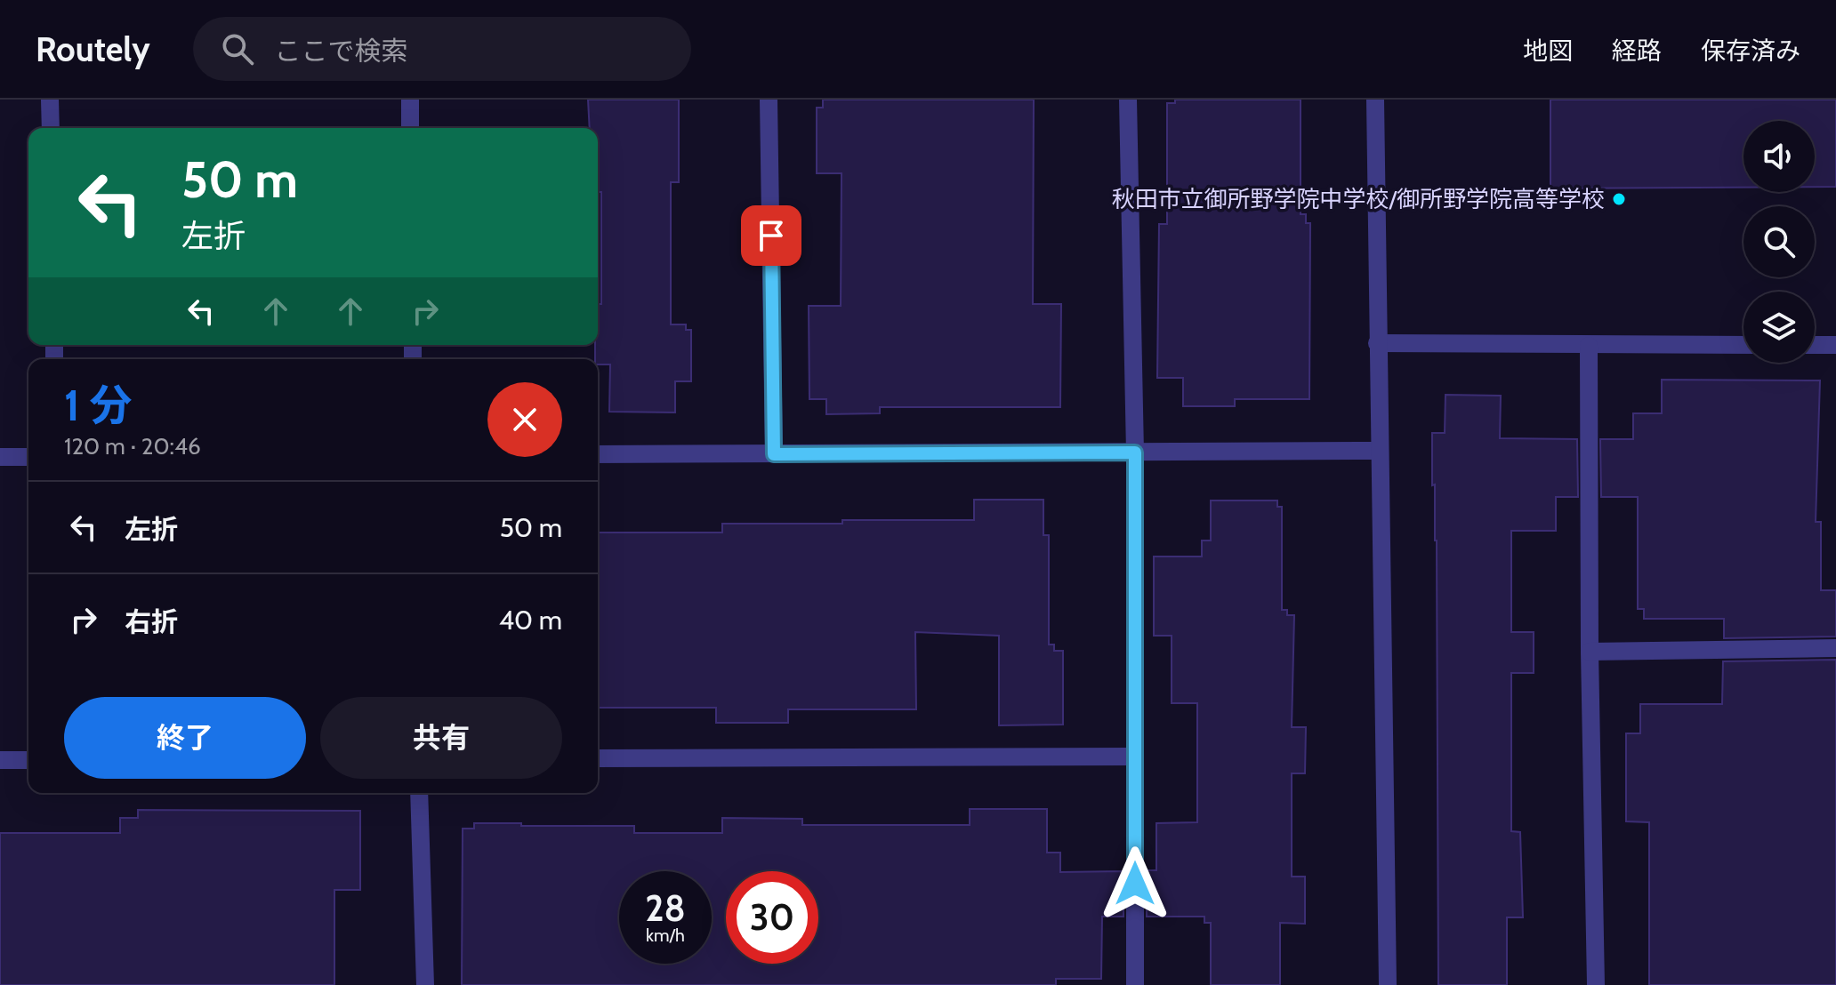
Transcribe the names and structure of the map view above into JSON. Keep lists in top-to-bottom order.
{
  "places": ["秋田市立御所野学院中学校/御所野学院高等学校"],
  "page": {
    "header": "Routely",
    "search": "ここで検索",
    "nav": ["地図", "経路", "保存済み"],
    "turn": ["50 m", "左折"],
    "heading": ["1 分", "120 m · 20:46"],
    "list": [
      {
        "name": "左折",
        "value": "50 m"
      },
      {
        "name": "右折",
        "value": "40 m"
      }
    ],
    "buttons": ["終了", "共有"],
    "speed": "28 km/h",
    "limit": "30"
  }
}
